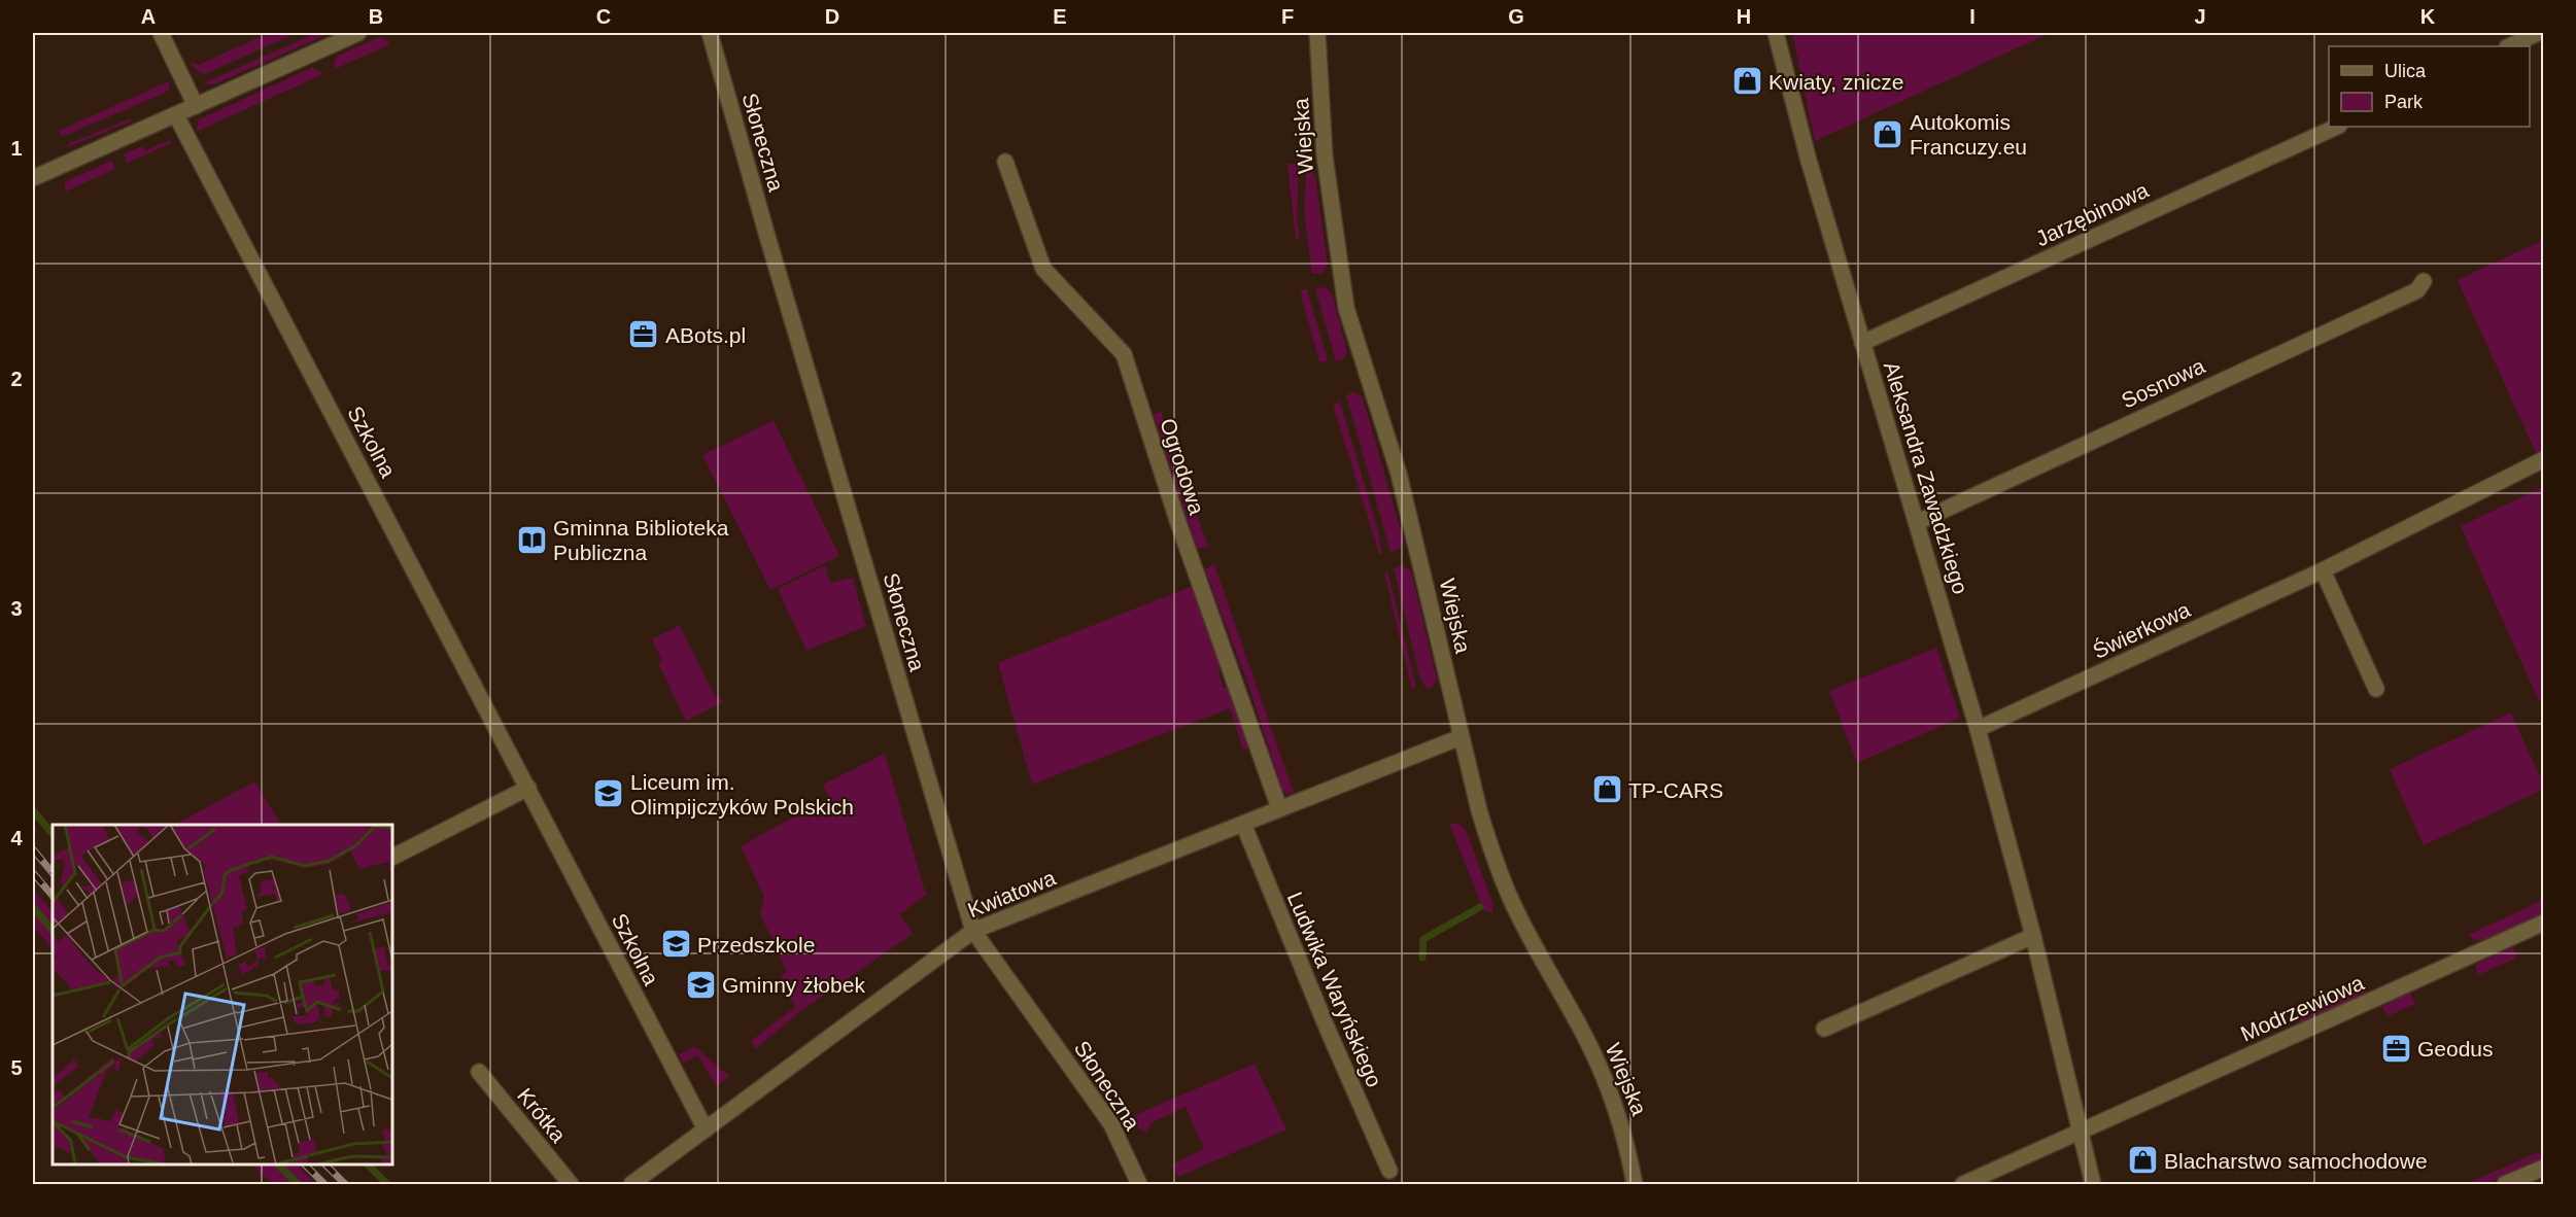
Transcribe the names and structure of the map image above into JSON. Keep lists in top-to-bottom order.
{
  "streets": {
    "street": [
      "Wiejska",
      "Słoneczna",
      "Jarzębinowa",
      "Sosnowa",
      "Szkolna",
      "Ogrodowa",
      "Aleksandra Zawadzkiego",
      "Świerkowa",
      "Kwiatowa",
      "Ludwika Waryńskiego",
      "Modrzewiowa",
      "Krótka"
    ]
  },
  "crossings": [
    ["Wiejska", "Kwiatowa"],
    ["Słoneczna", "Kwiatowa"],
    ["Jarzębinowa", "Aleksandra Zawadzkiego"],
    ["Sosnowa", "Aleksandra Zawadzkiego"],
    ["Szkolna", "Kwiatowa"],
    ["Ogrodowa", "Kwiatowa"],
    ["Aleksandra Zawadzkiego", "Świerkowa"],
    ["Aleksandra Zawadzkiego", "Modrzewiowa"],
    ["Kwiatowa", "Ludwika Waryńskiego"]
  ],
  "places": {
    "shop": [
      "Kwiaty, znicze",
      "Autokomis Francuzy.eu",
      "TP-CARS",
      "Blacharstwo samochodowe"
    ],
    "office": ["ABots.pl", "Geodus"],
    "library": ["Gminna Biblioteka Publiczna"],
    "school or university": ["Liceum im. Olimpijczyków Polskich", "Przedszkole", "Gminny żłobek"]
  },
  "legend": ["Ulica", "Park"],
  "grid": {
    "columns": [
      "A",
      "B",
      "C",
      "D",
      "E",
      "F",
      "G",
      "H",
      "I",
      "J",
      "K"
    ],
    "rows": [
      "1",
      "2",
      "3",
      "4",
      "5"
    ]
  }
}
